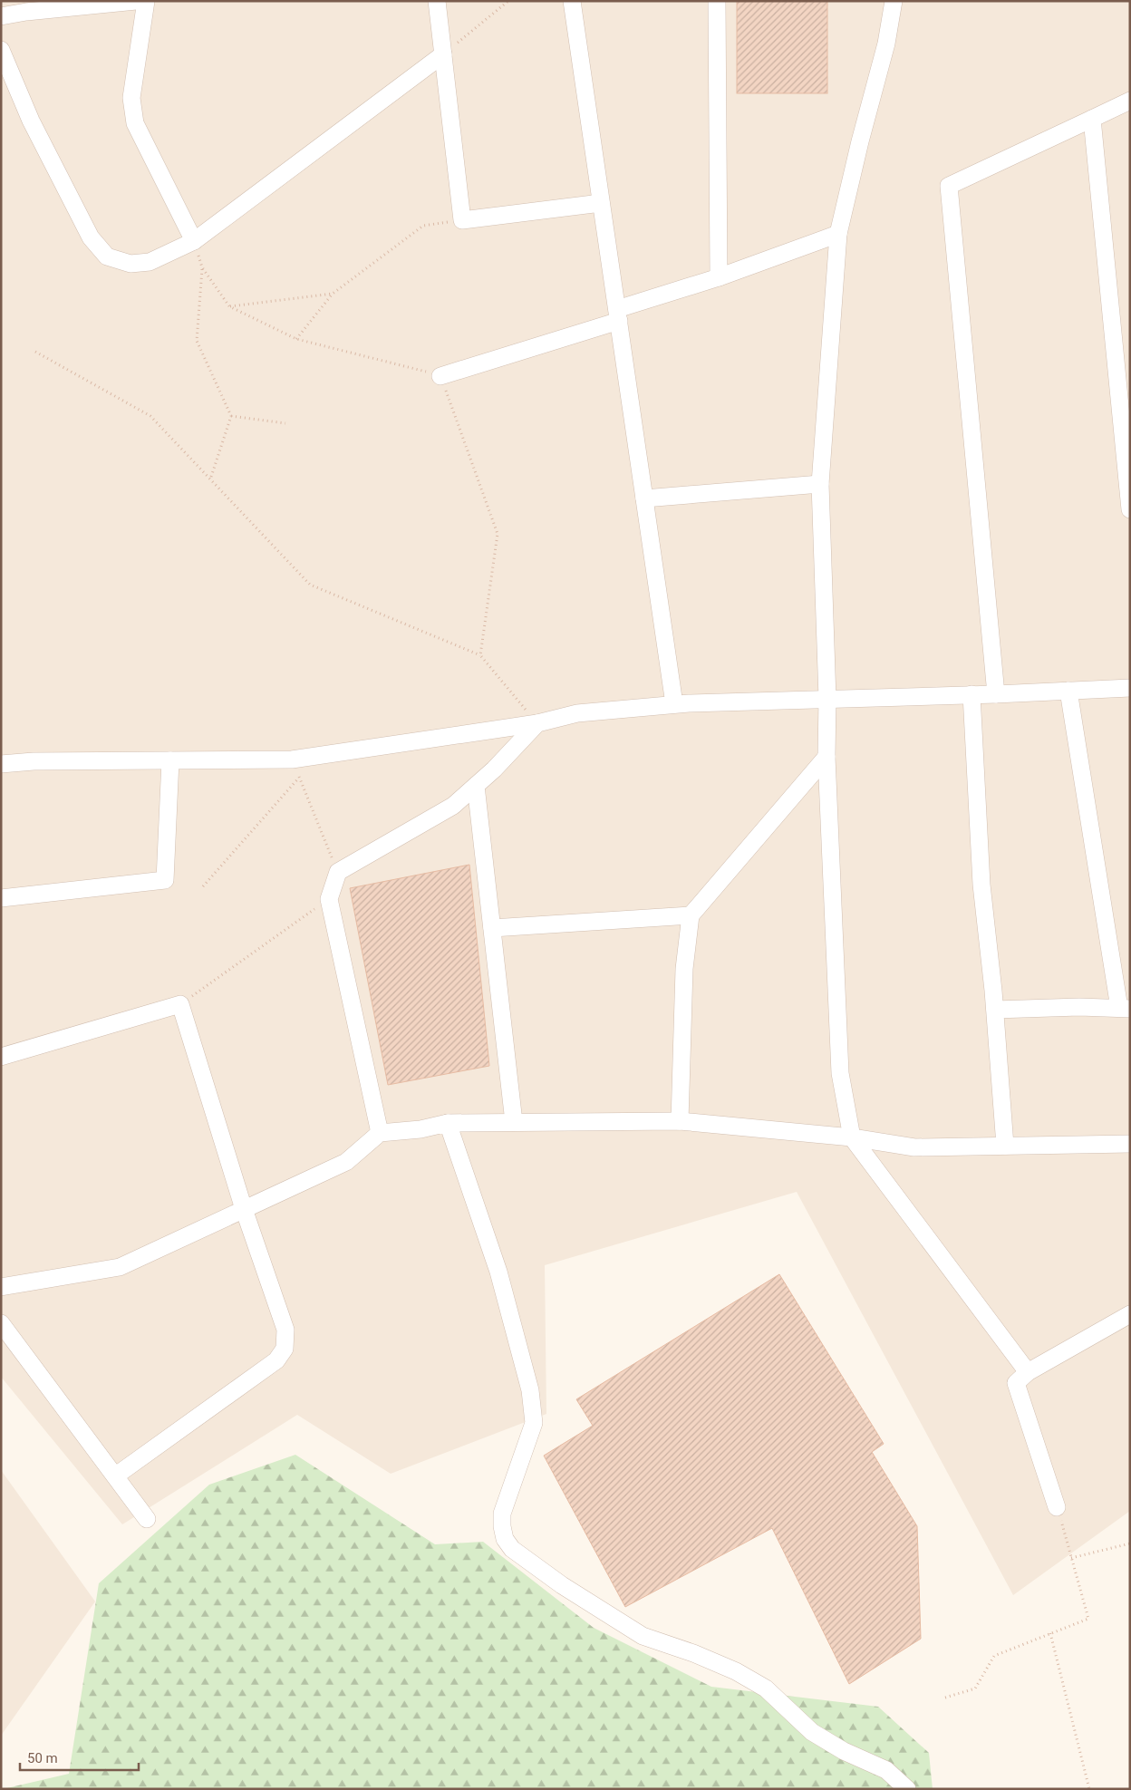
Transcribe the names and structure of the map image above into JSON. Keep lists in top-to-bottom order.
{
  "scale_bar": "50 m"
}
